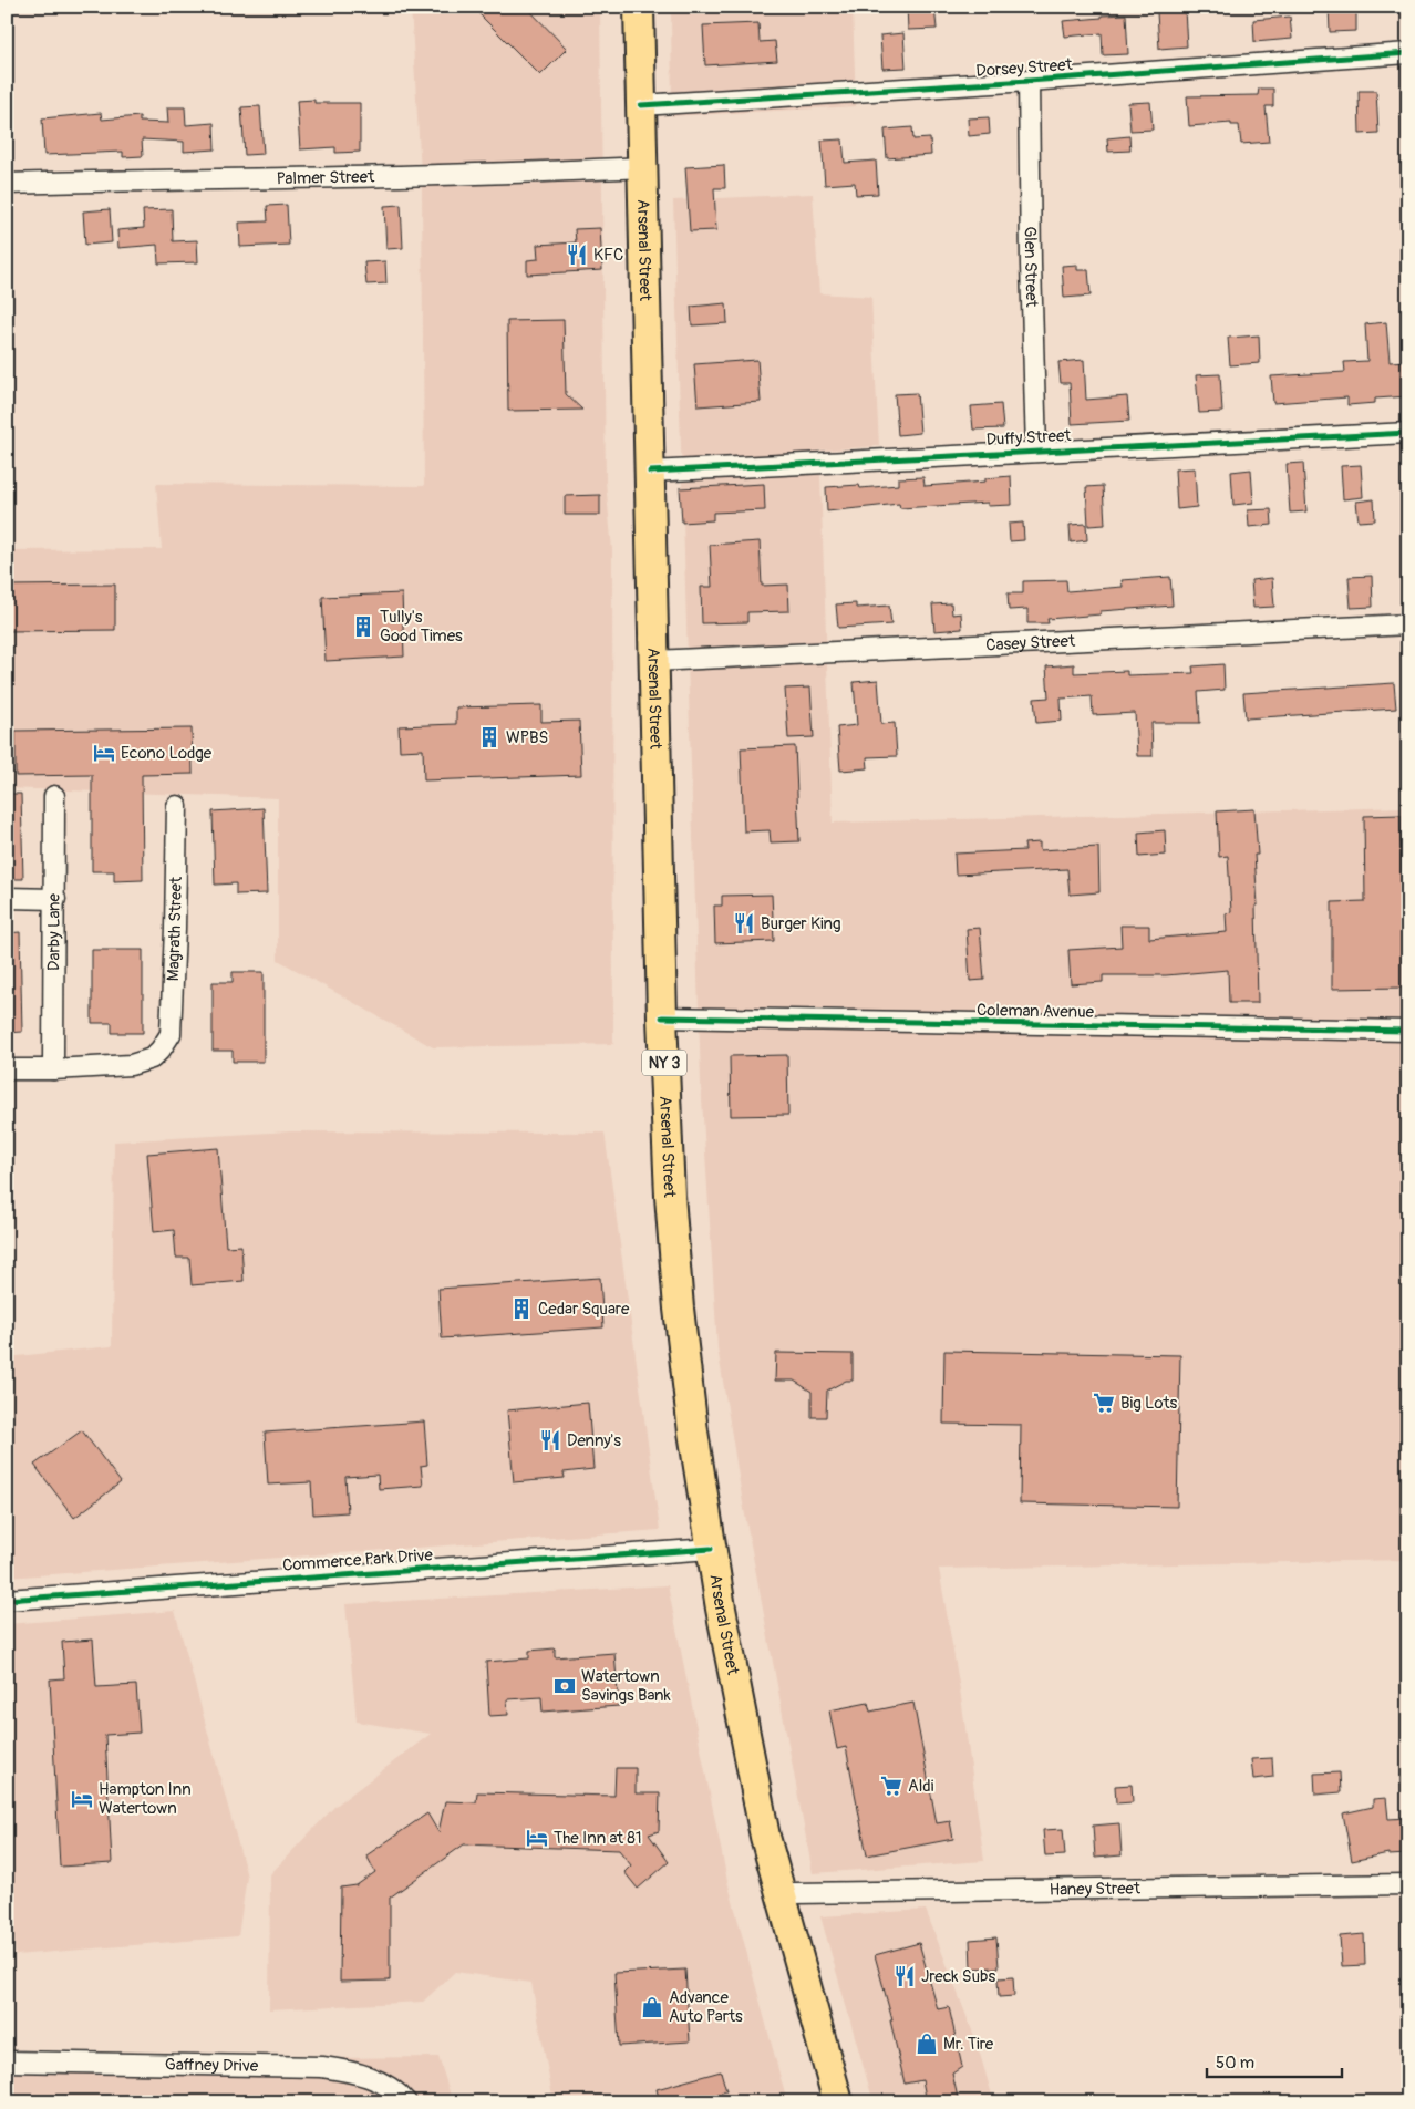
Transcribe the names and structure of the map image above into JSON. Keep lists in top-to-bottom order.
{
  "streets": {
    "highway": ["Arsenal Street", "NY 3"],
    "street": [
      "Dorsey Street",
      "Palmer Street",
      "Glen Street",
      "Duffy Street",
      "Casey Street",
      "Magrath Street",
      "Darby Lane",
      "Coleman Avenue",
      "Commerce Park Drive",
      "Haney Street",
      "Gaffney Drive"
    ]
  },
  "crossings": [
    ["Dorsey Street", "Arsenal Street"],
    ["Dorsey Street", "Glen Street"],
    ["Palmer Street", "Arsenal Street"],
    ["Arsenal Street", "Duffy Street"],
    ["Arsenal Street", "Casey Street"],
    ["Arsenal Street", "Coleman Avenue"],
    ["Arsenal Street", "Commerce Park Drive"],
    ["Arsenal Street", "Haney Street"],
    ["Glen Street", "Duffy Street"],
    ["Magrath Street", "Darby Lane"]
  ],
  "places": {
    "restaurant": [
      "KFC",
      "Burger King",
      "Denny's",
      "Jreck Subs"
    ],
    "building": ["Tully's Good Times", "WPBS", "Cedar Square"],
    "hotel": ["Econo Lodge", "Hampton Inn Watertown", "The Inn at 81"],
    "supermarket": ["Big Lots", "Aldi"],
    "bank": ["Watertown Savings Bank"],
    "shop": ["Advance Auto Parts", "Mr. Tire"]
  },
  "scale_bar": "50 m"
}
